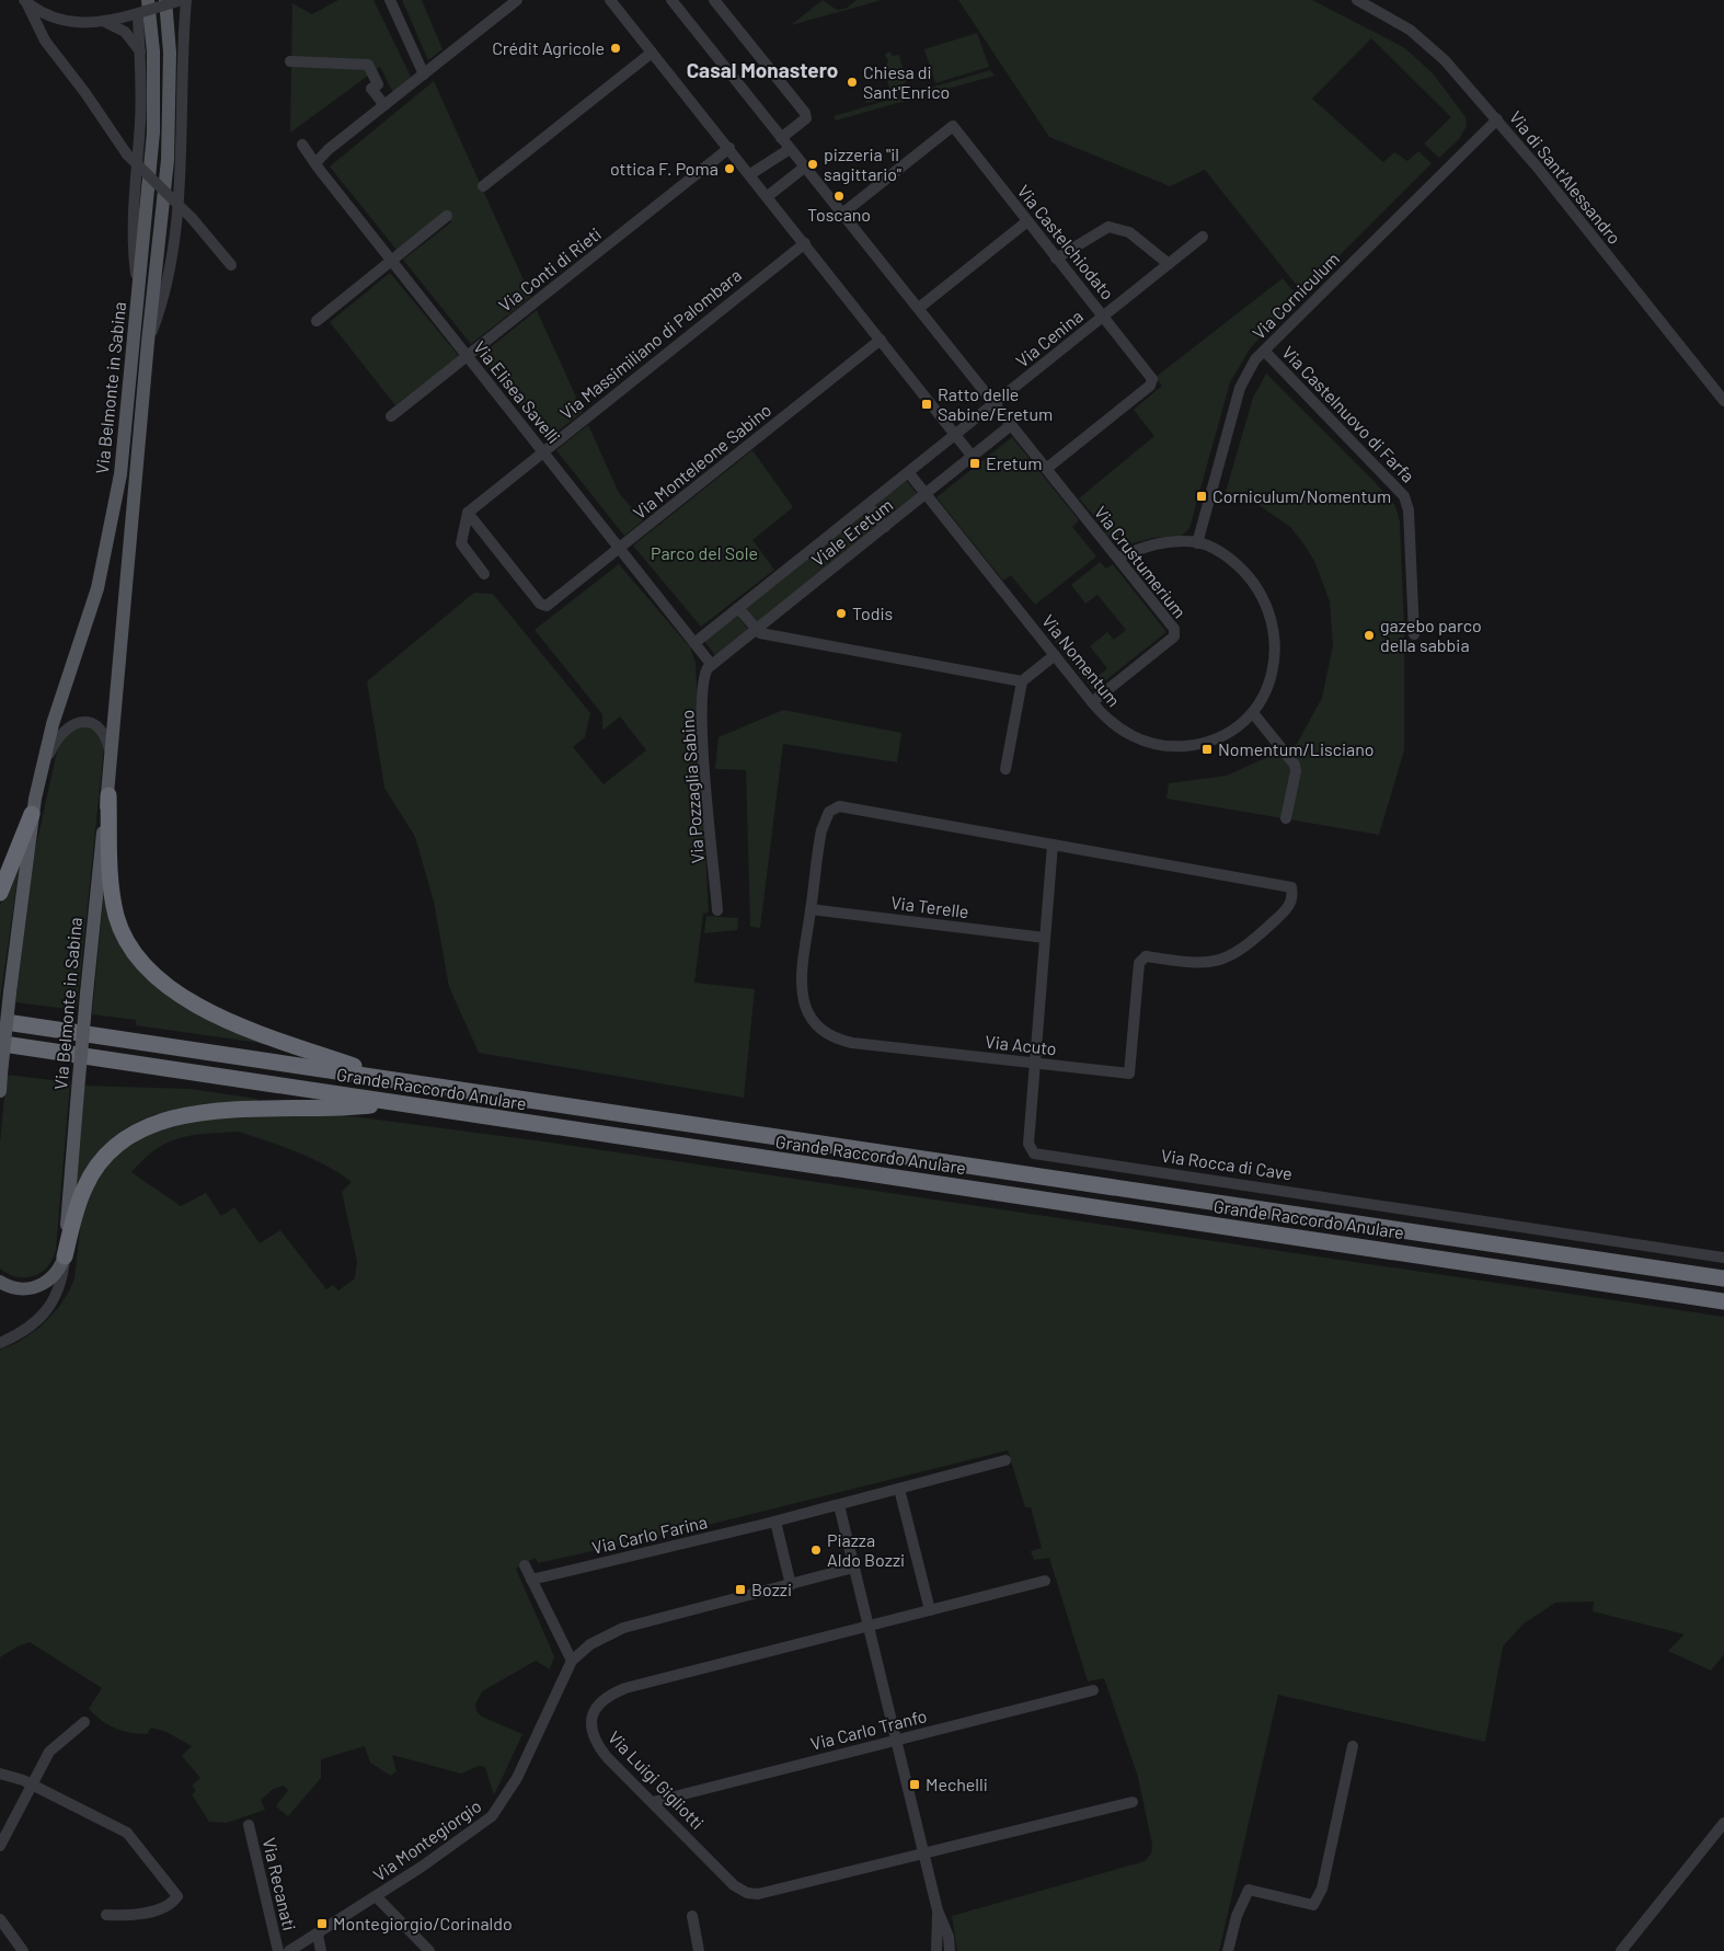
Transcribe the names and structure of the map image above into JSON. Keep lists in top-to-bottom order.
{
  "streets": {
    "highway": ["Grande Raccordo Anulare"],
    "main road": ["Via Belmonte in Sabina"],
    "street": [
      "Via di Sant'Alessandro",
      "Via Castelchiodato",
      "Via Conti di Rieti",
      "Via Corniculum",
      "Via Cenina",
      "Via Massimiliano di Palombara",
      "Via Elisea Savelli",
      "Via Castelnuovo di Farfa",
      "Via Monteleone Sabino",
      "Viale Eretum",
      "Via Crustumerium",
      "Via Nomentum",
      "Via Pozzaglia Sabino",
      "Via Terelle",
      "Via Acuto",
      "Via Rocca di Cave",
      "Via Carlo Farina",
      "Via Carlo Tranfo",
      "Via Luigi Gigliotti",
      "Via Montegiorgio",
      "Via Recanati"
    ]
  },
  "crossings": [
    ["Via di Sant'Alessandro", "Via Corniculum"],
    ["Via Castelchiodato", "Via Cenina"],
    ["Via Castelchiodato", "Via Crustumerium"],
    ["Via Conti di Rieti", "Via Elisea Savelli"],
    ["Via Corniculum", "Via Castelnuovo di Farfa"],
    ["Via Corniculum", "Via Nomentum"],
    ["Via Cenina", "Viale Eretum"],
    ["Via Cenina", "Via Crustumerium"],
    ["Via Massimiliano di Palombara", "Via Elisea Savelli"],
    ["Via Massimiliano di Palombara", "Via Monteleone Sabino"],
    ["Via Elisea Savelli", "Via Monteleone Sabino"],
    ["Via Elisea Savelli", "Viale Eretum"],
    ["Via Elisea Savelli", "Via Pozzaglia Sabino"],
    ["Viale Eretum", "Via Crustumerium"],
    ["Viale Eretum", "Via Nomentum"],
    ["Viale Eretum", "Via Pozzaglia Sabino"],
    ["Via Crustumerium", "Via Nomentum"],
    ["Via Terelle", "Via Acuto"],
    ["Via Terelle", "Via Rocca di Cave"],
    ["Via Acuto", "Via Rocca di Cave"],
    ["Via Carlo Tranfo", "Via Luigi Gigliotti"]
  ],
  "districts": ["Casal Monastero"],
  "parks": ["Parco del Sole"],
  "places": {
    "other": [
      "Crédit Agricole",
      "Chiesa di Sant'Enrico",
      "pizzeria \"il sagittario\"",
      "ottica F. Poma",
      "Toscano",
      "Todis",
      "gazebo parco della sabbia",
      "Piazza Aldo Bozzi"
    ],
    "transit": [
      "Ratto delle Sabine/Eretum",
      "Eretum",
      "Corniculum/Nomentum",
      "Nomentum/Lisciano",
      "Bozzi",
      "Mechelli",
      "Montegiorgio/Corinaldo"
    ]
  }
}
